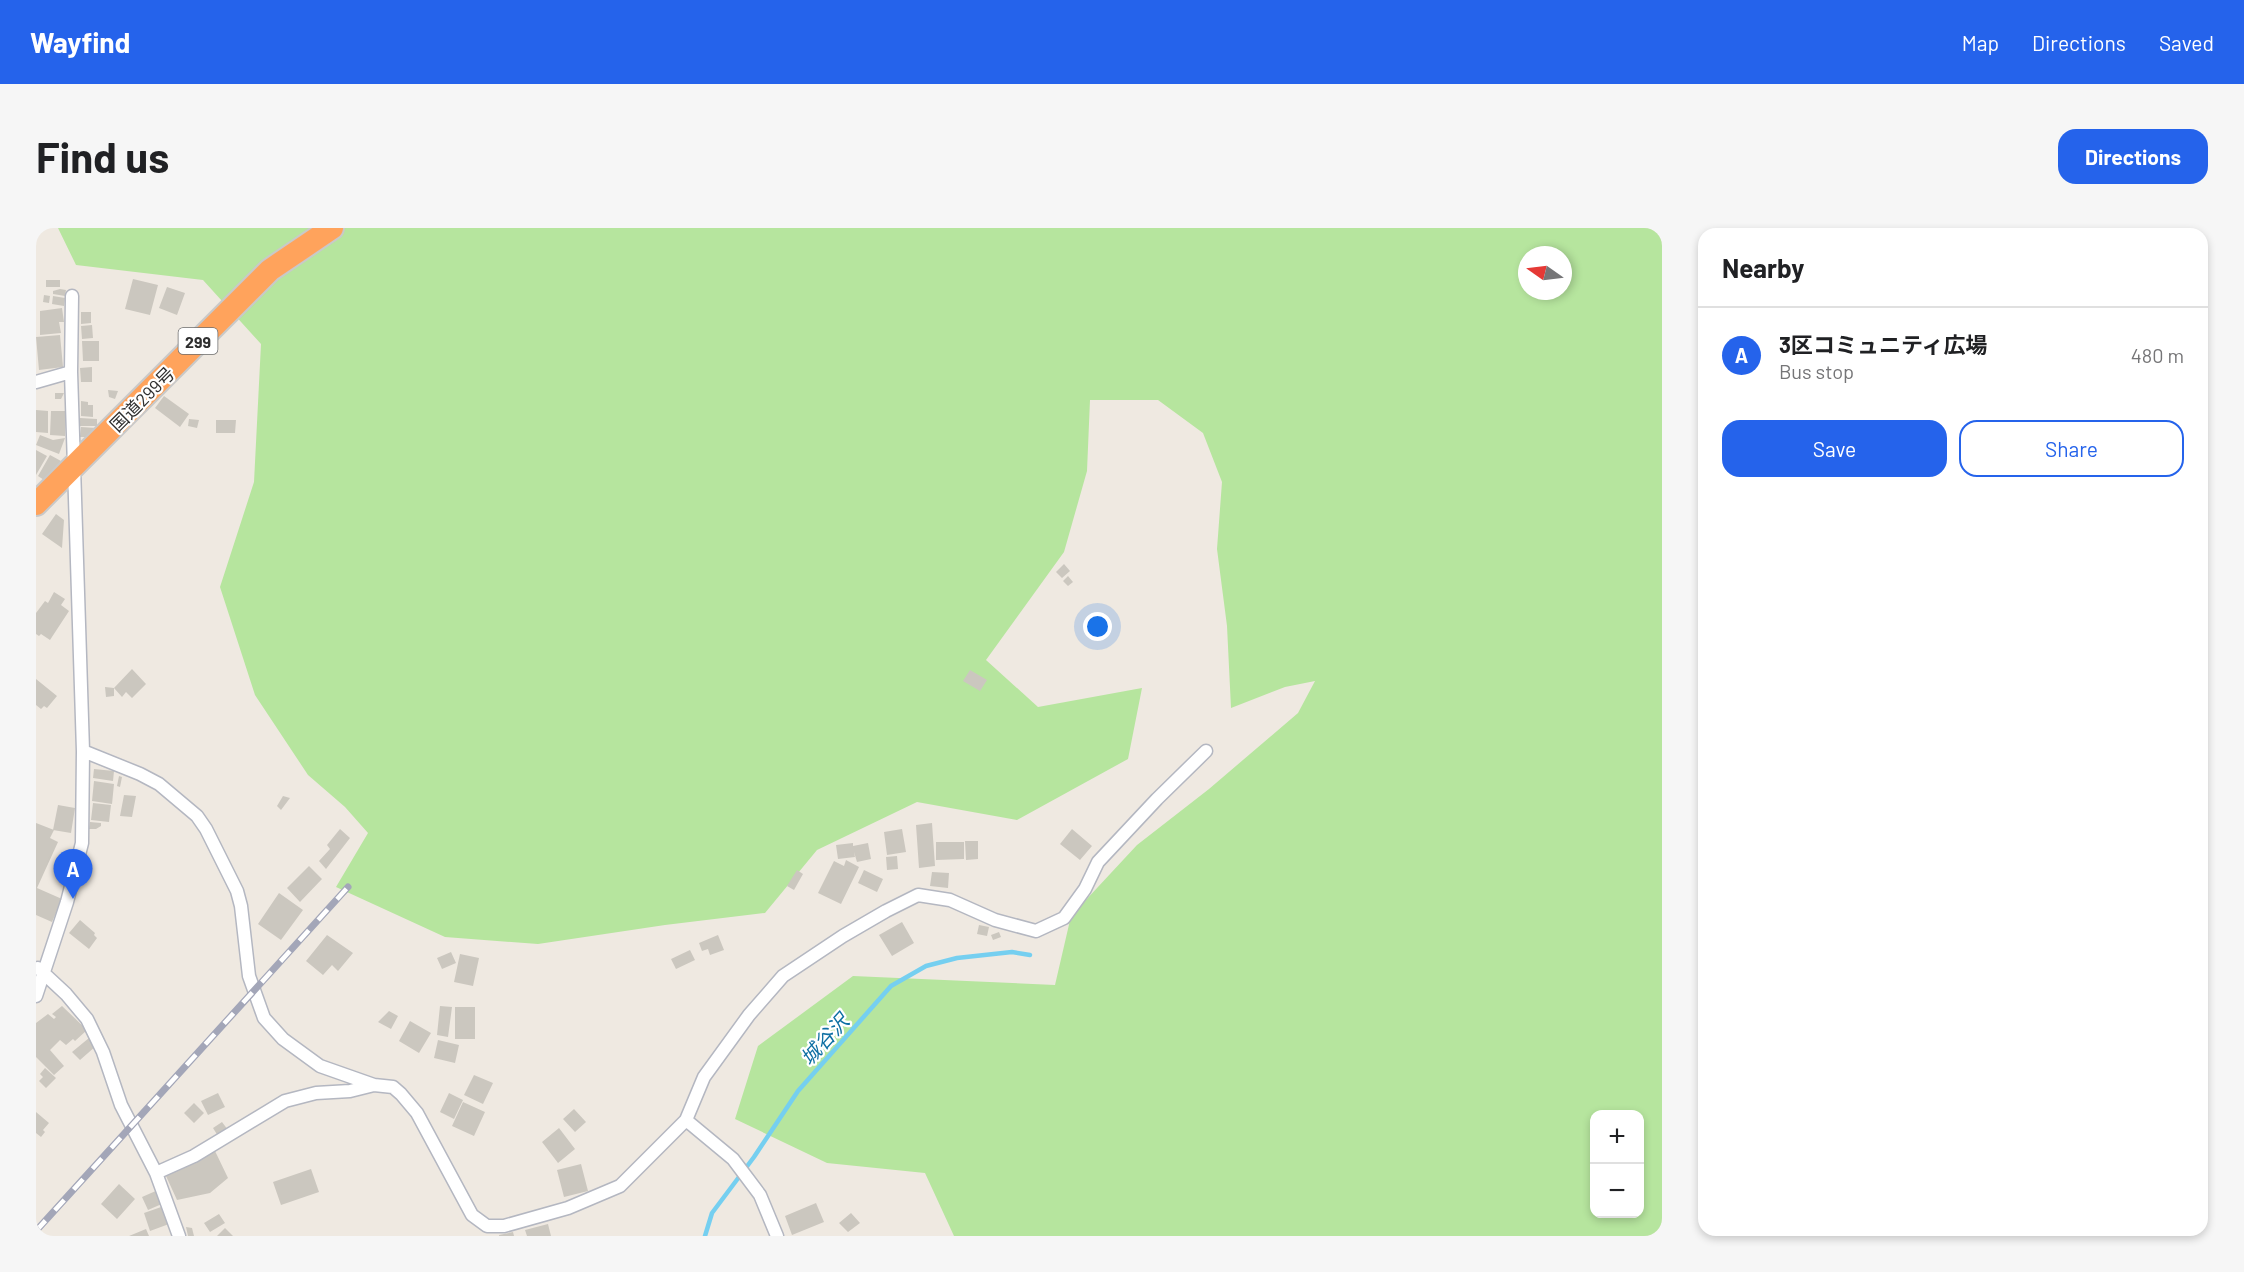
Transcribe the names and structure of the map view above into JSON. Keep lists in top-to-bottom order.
{
  "streets": {
    "highway": ["299", "国道299号"]
  },
  "water": ["城谷沢"],
  "north": "left",
  "page": {
    "header": "Wayfind",
    "nav": ["Map", "Directions", "Saved"],
    "buttons": [
      "Directions",
      ["Save", "Share"]
    ],
    "title": "Find us",
    "heading": "Nearby",
    "list": [
      {
        "mark": "A",
        "name": "3区コミュニティ広場",
        "note": "Bus stop",
        "value": "480 m"
      }
    ],
    "pins": "A",
    "map_buttons": ["+", "−"]
  }
}
